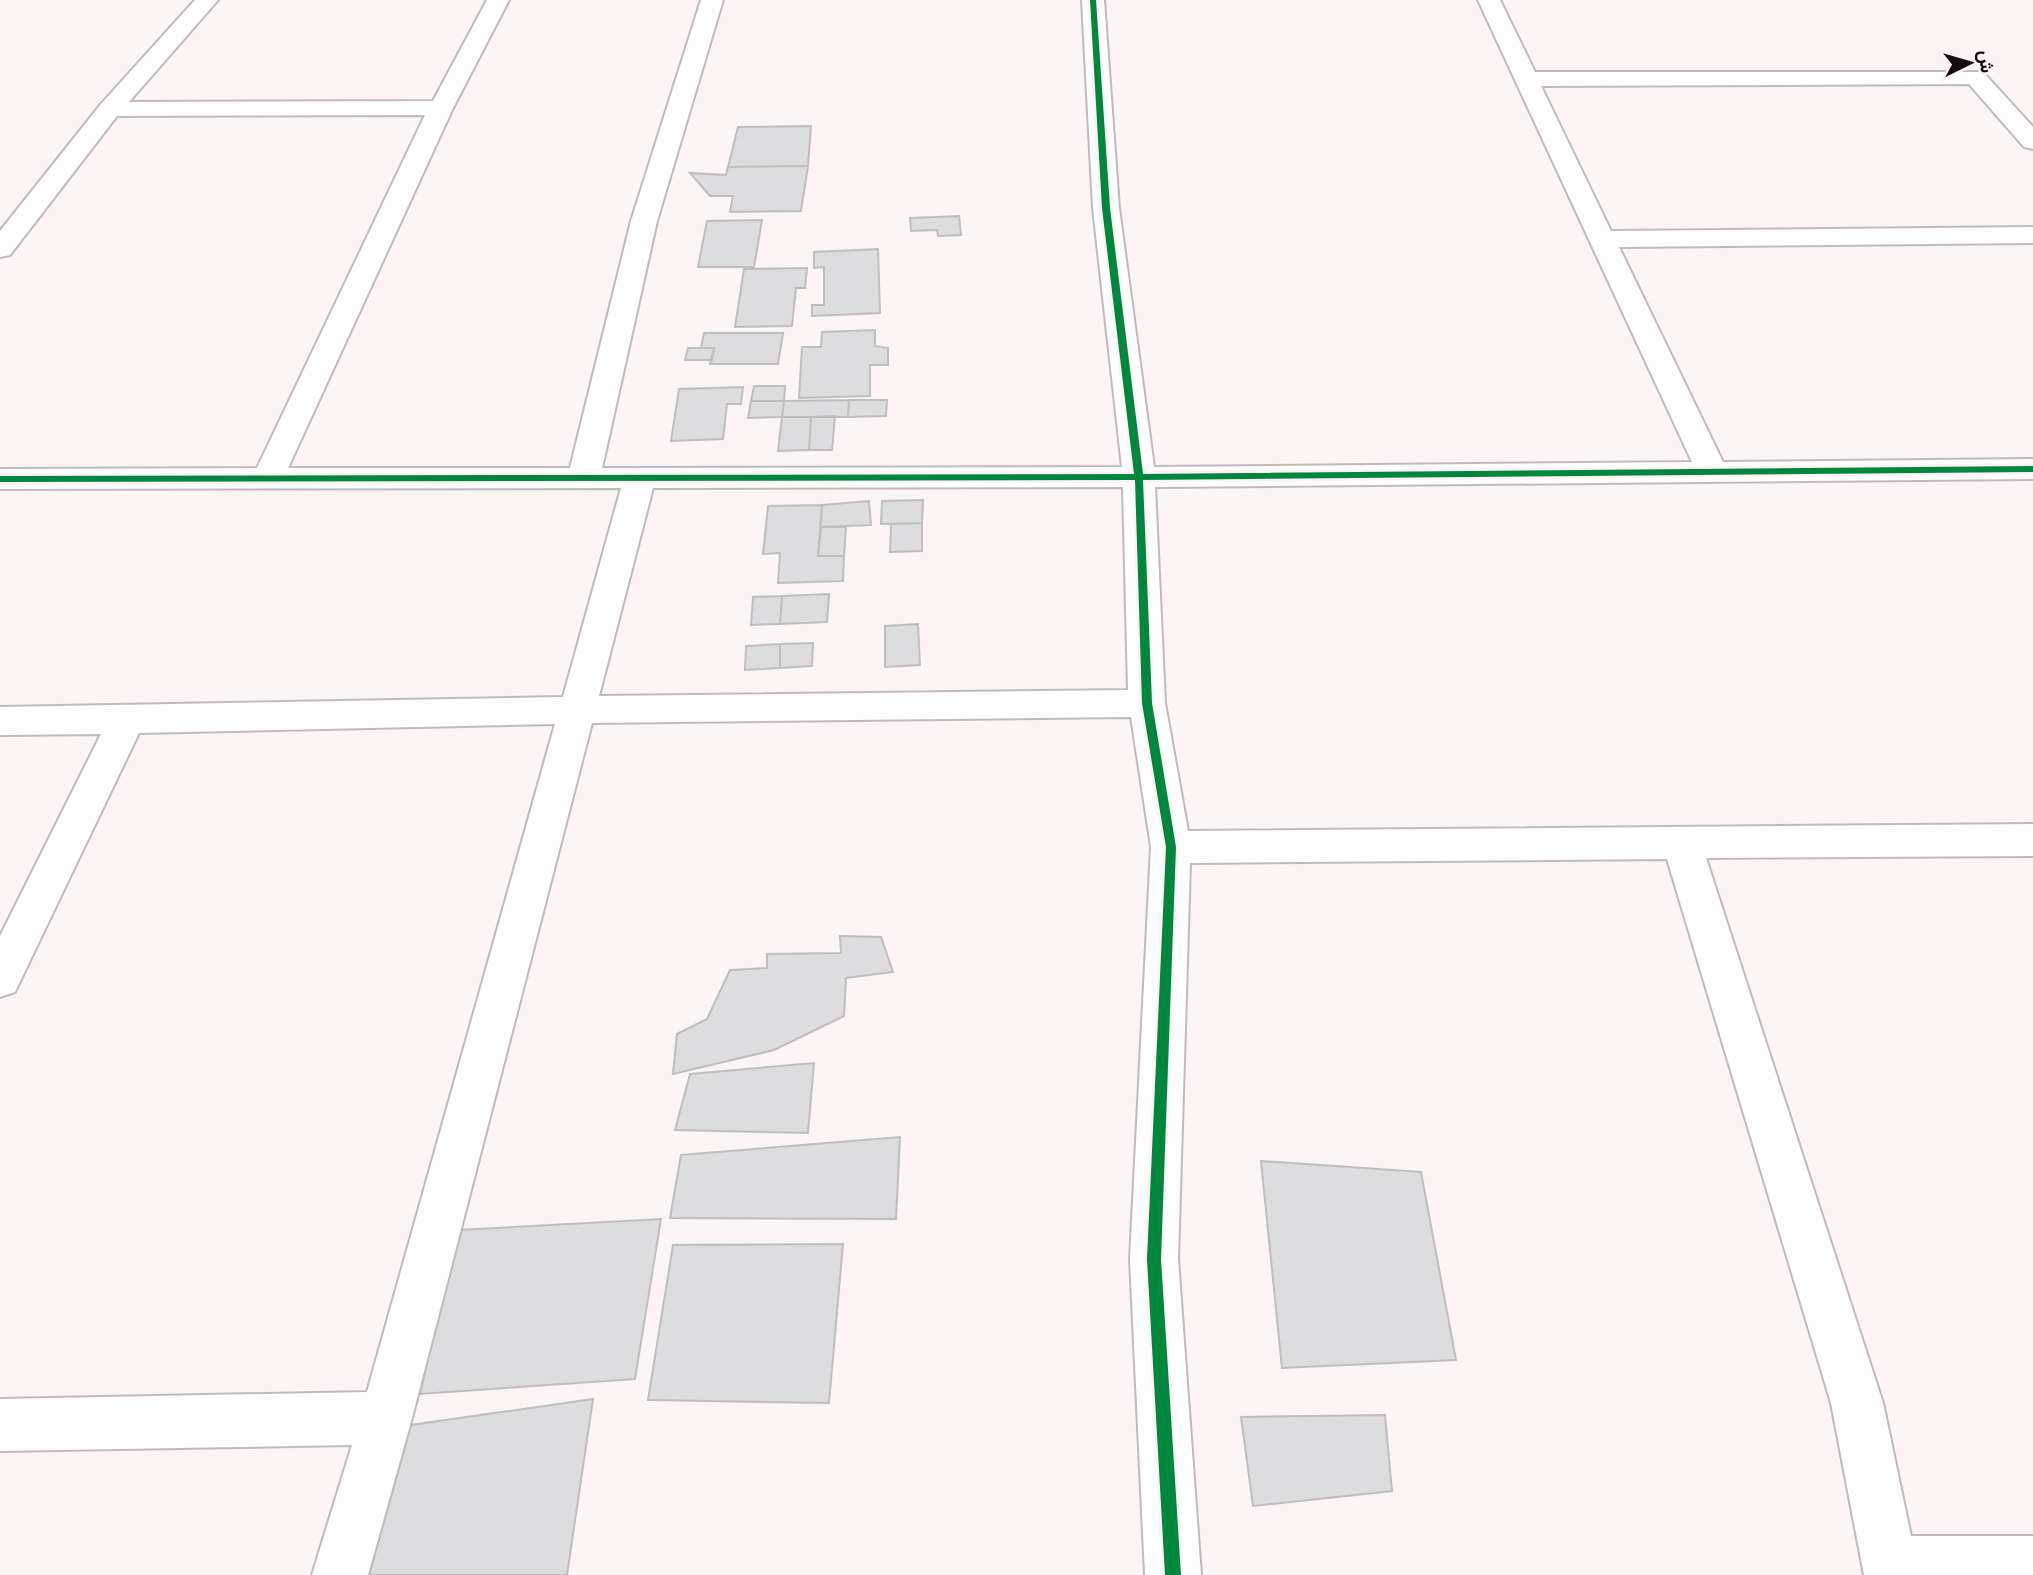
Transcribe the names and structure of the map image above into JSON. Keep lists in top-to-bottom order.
{
  "north": "right"
}
